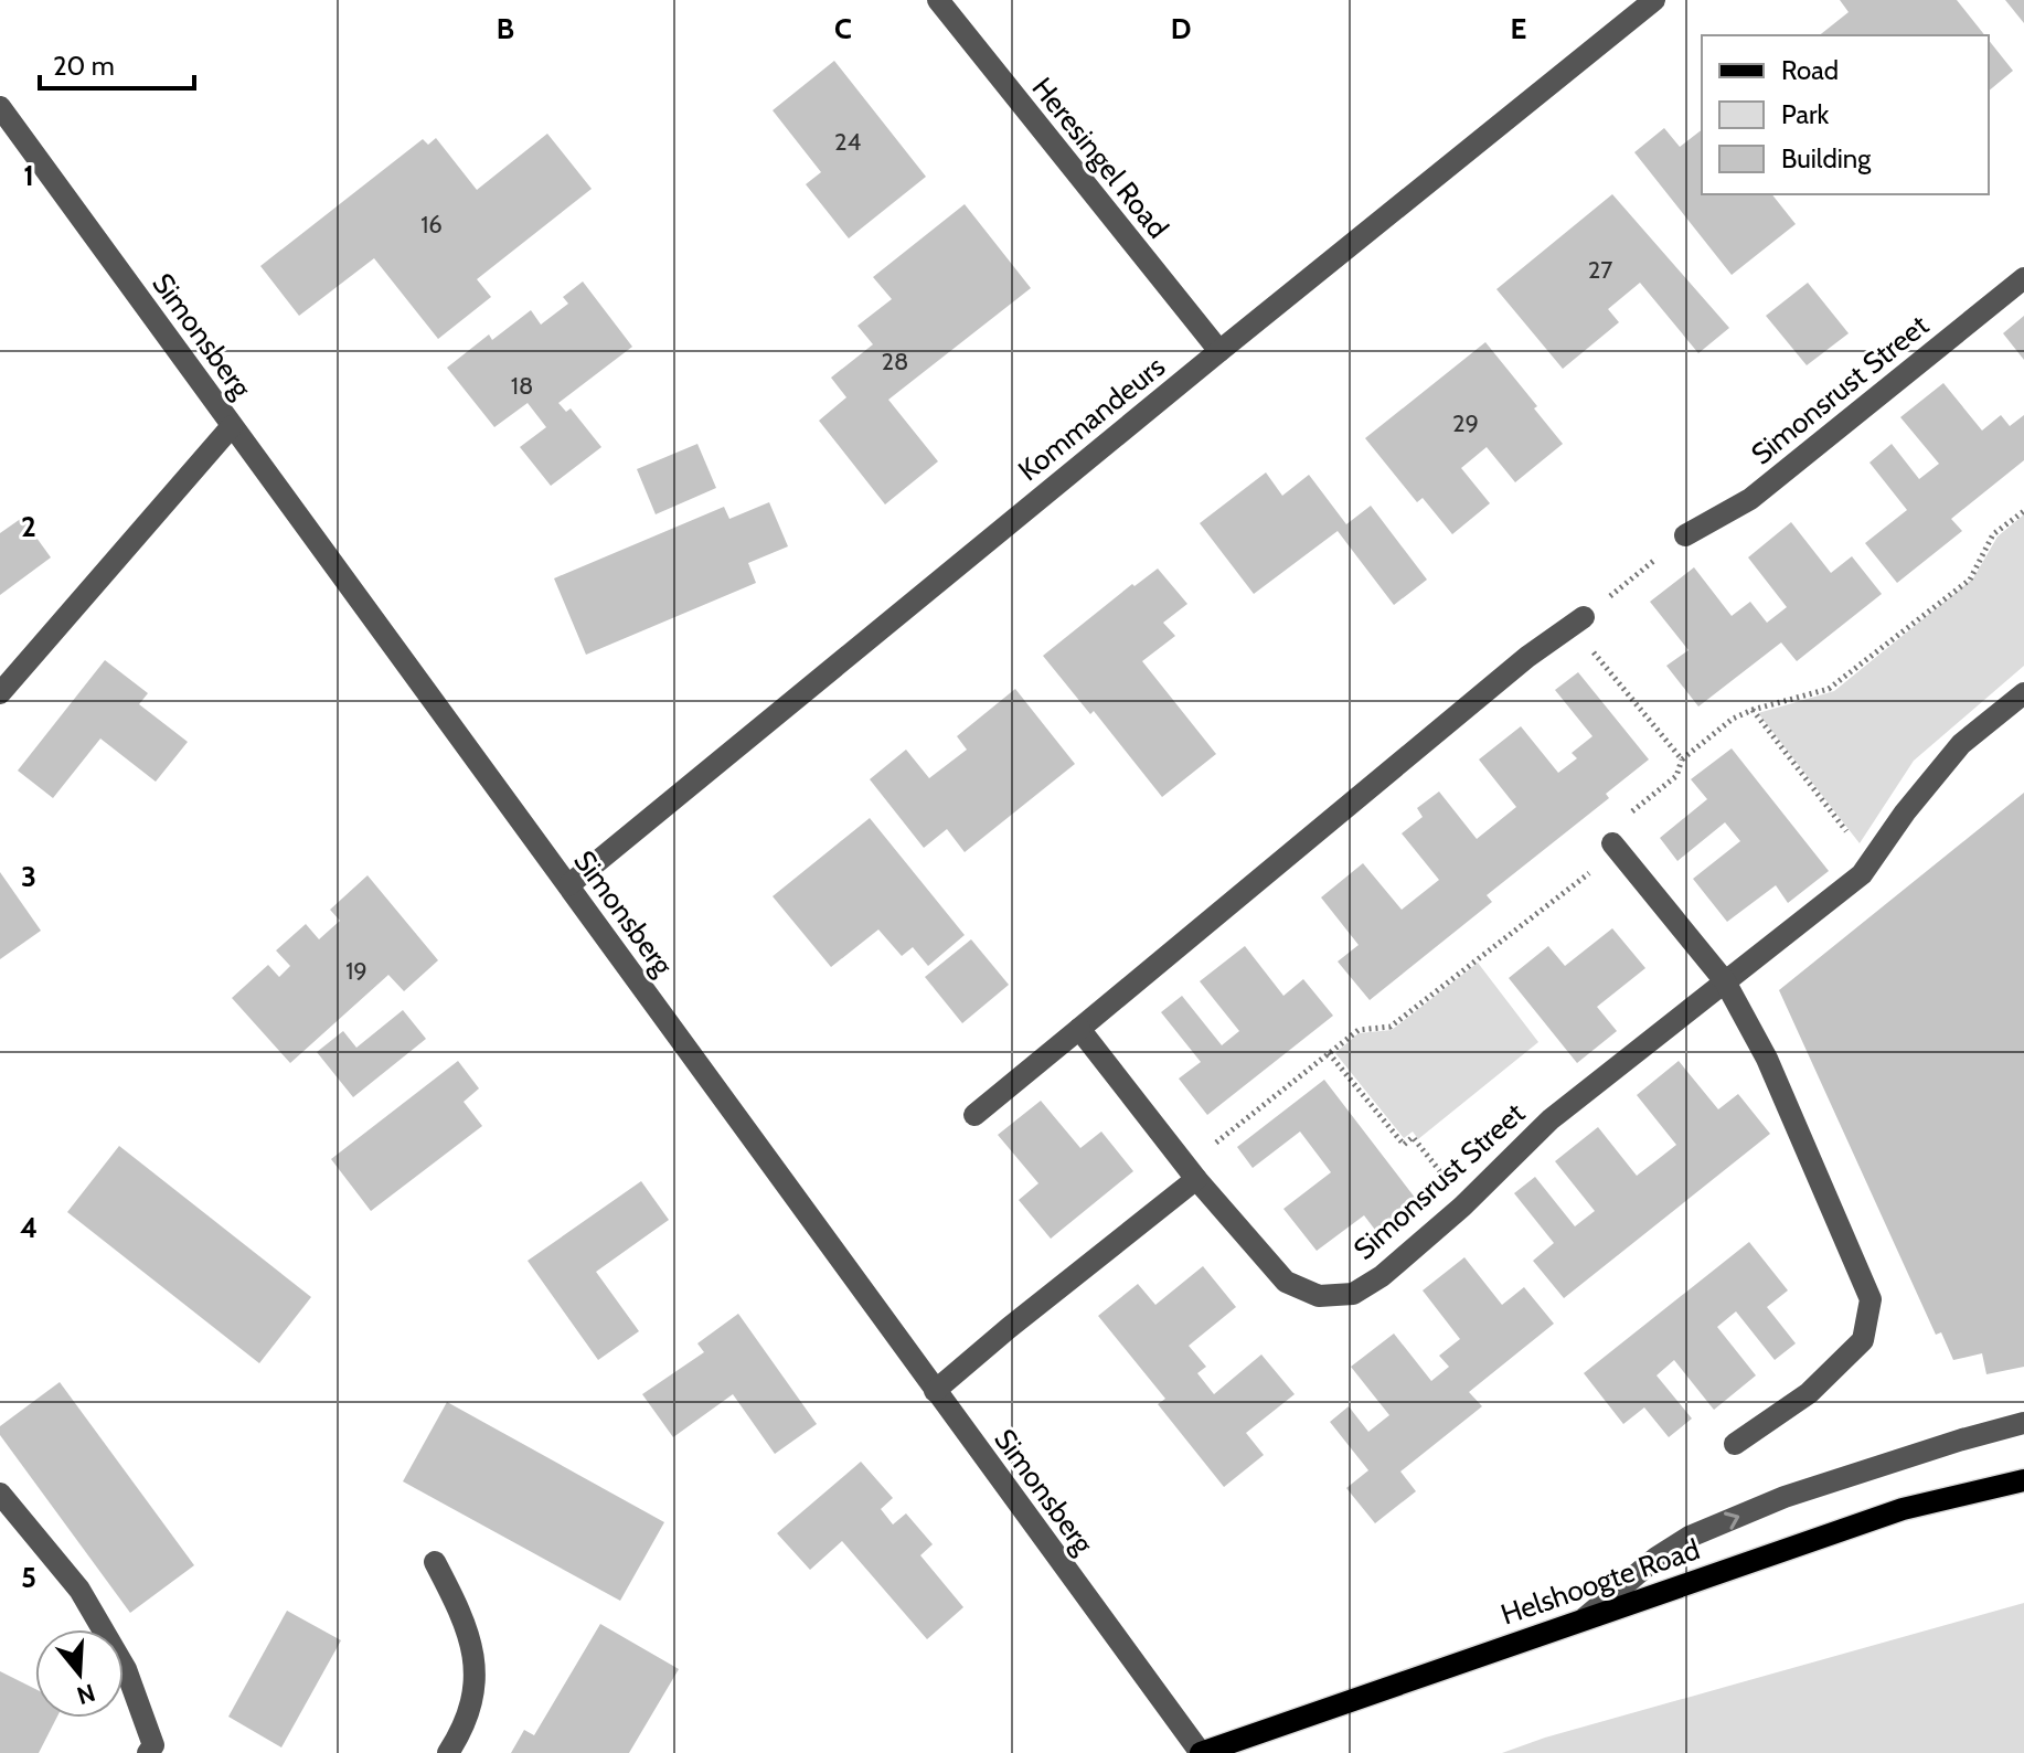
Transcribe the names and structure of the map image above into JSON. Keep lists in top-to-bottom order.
{
  "streets": {
    "main road": ["Helshoogte Road"],
    "street": [
      "Heresingel Road",
      "Simonsberg",
      "Simonsrust Street",
      "Kommandeurs"
    ]
  },
  "crossings": [
    ["Heresingel Road", "Kommandeurs"],
    ["Simonsberg", "Kommandeurs"],
    ["Simonsberg", "Helshoogte Road"]
  ],
  "house_numbers": [
    "24",
    "16",
    "27",
    "28",
    "18",
    "29",
    "19"
  ],
  "legend": ["Road", "Park", "Building"],
  "scale_bar": "20 m",
  "north": "bottom",
  "grid": {
    "columns": [
      "B",
      "C",
      "D",
      "E"
    ],
    "rows": [
      "1",
      "2",
      "3",
      "4",
      "5"
    ]
  }
}
